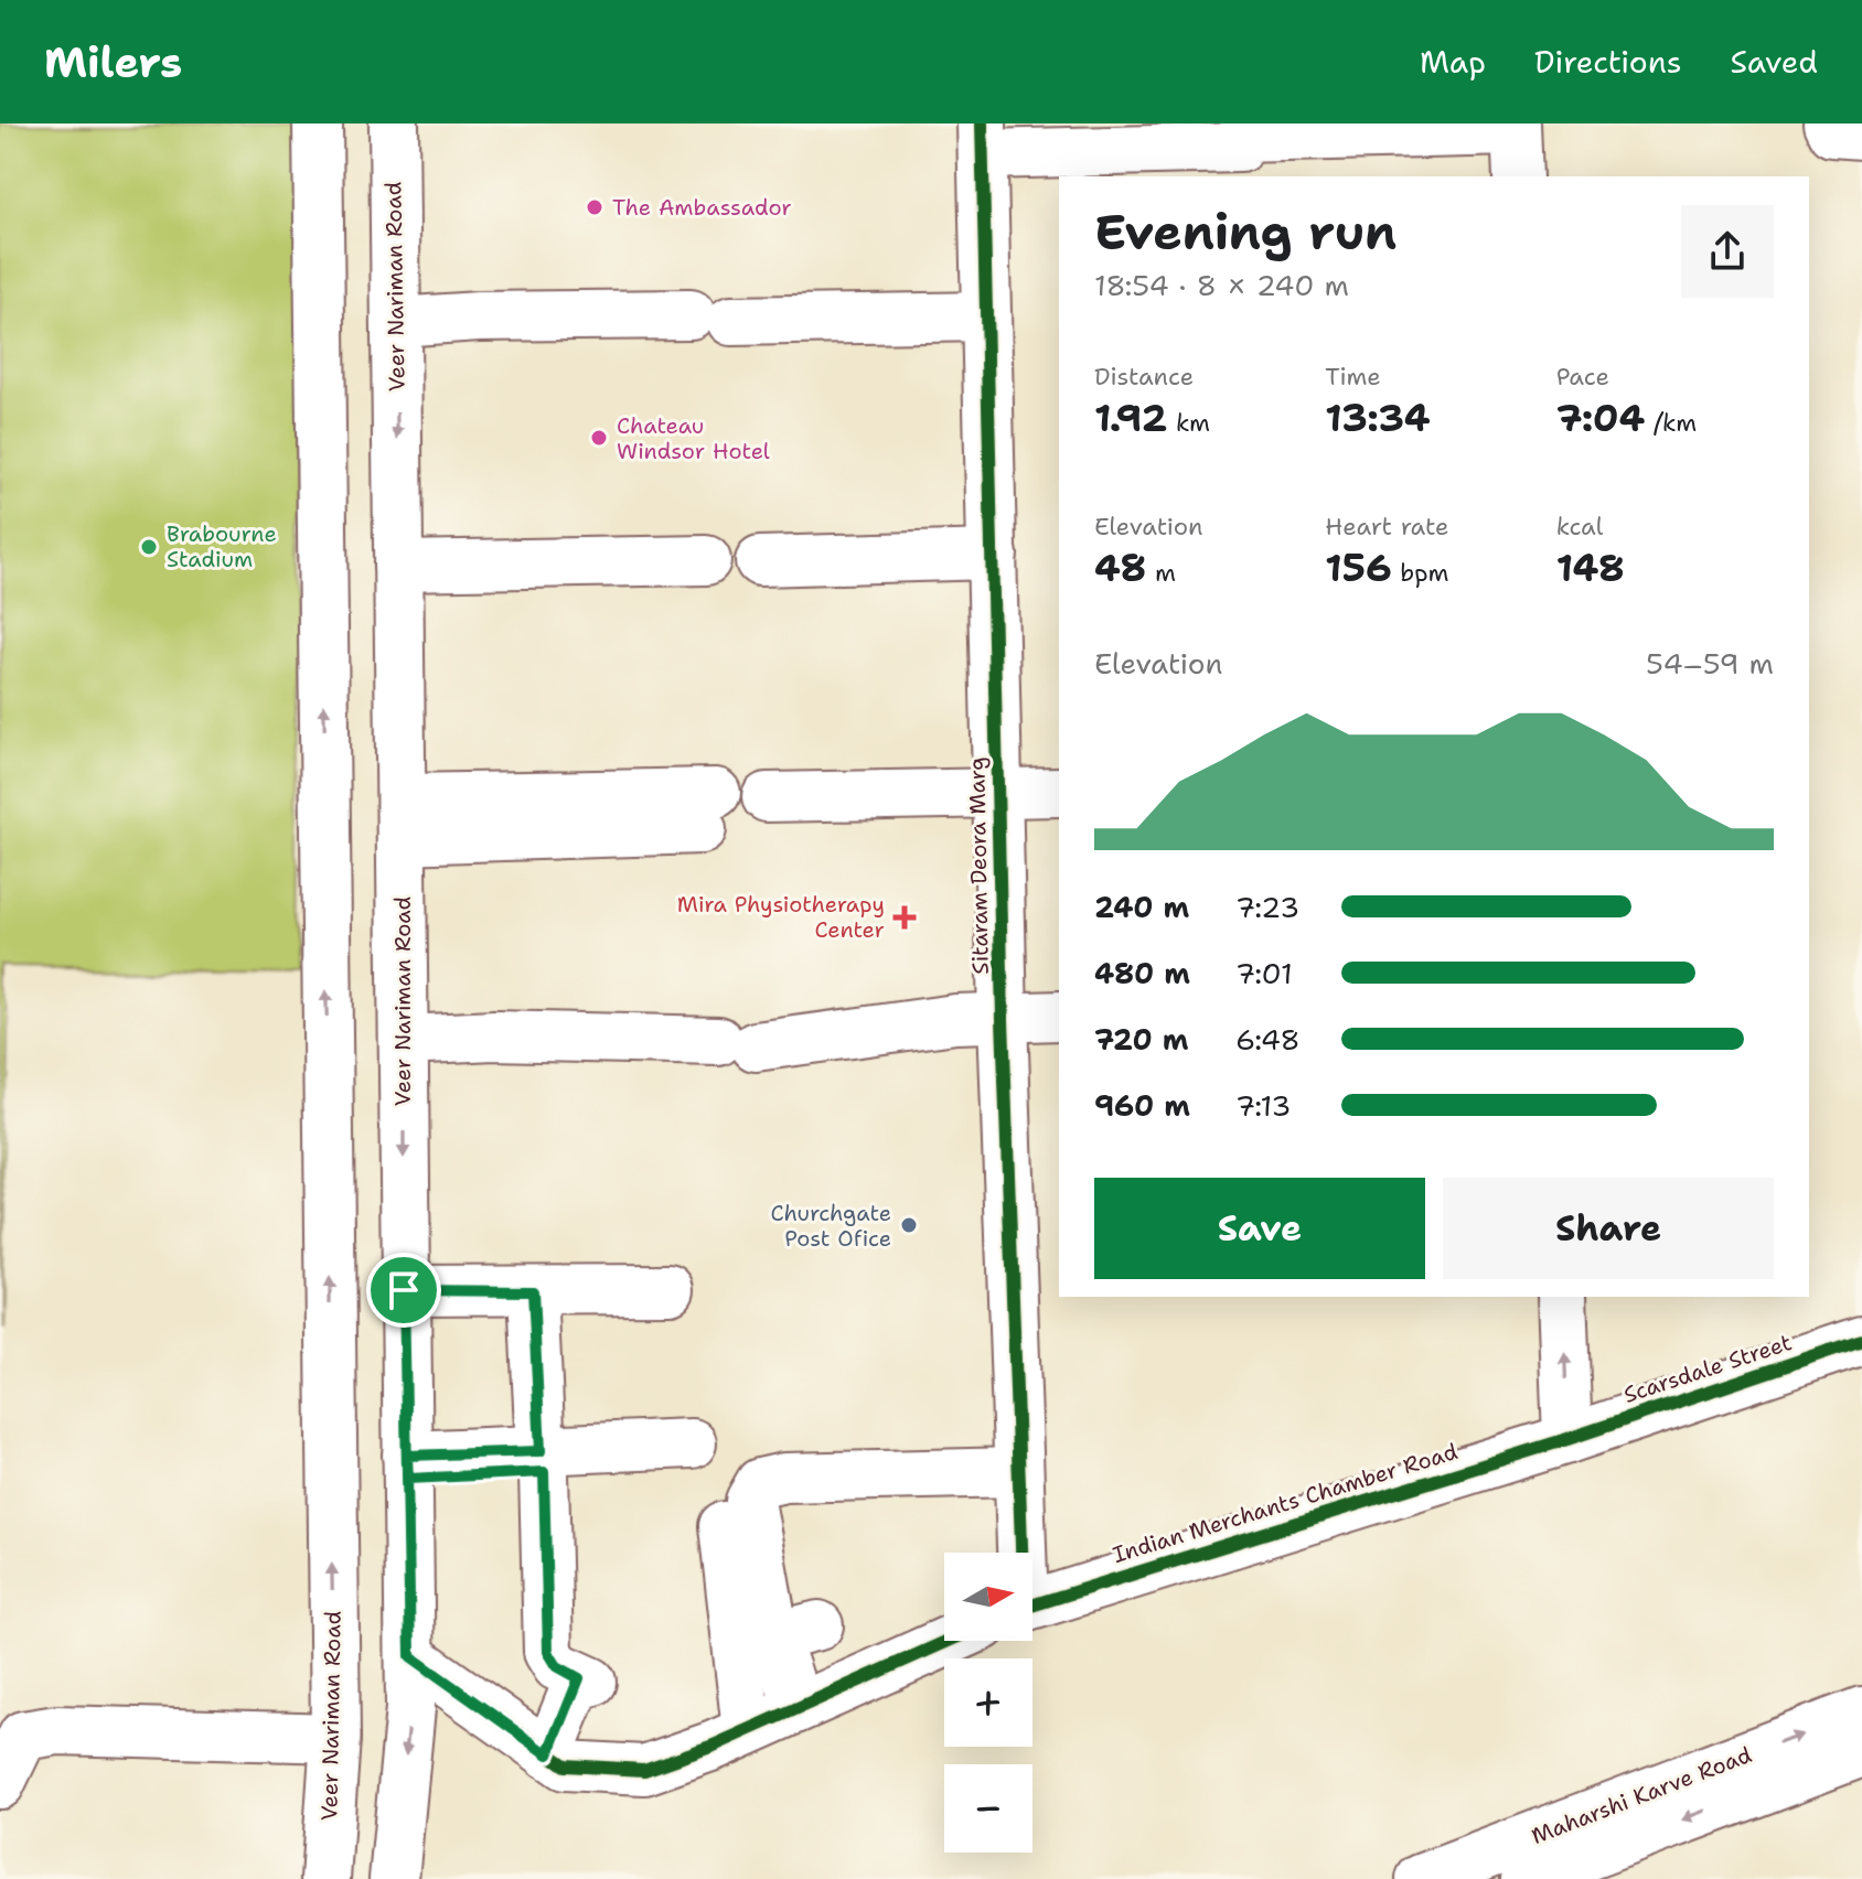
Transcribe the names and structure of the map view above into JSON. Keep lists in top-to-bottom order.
{
  "streets": {
    "main road": [
      "Veer Nariman Road",
      "Sitaram Deora Marg",
      "Scarsdale Street",
      "Indian Merchants Chamber Road",
      "Maharshi Karve Road"
    ]
  },
  "crossings": [
    ["Veer Nariman Road", "Indian Merchants Chamber Road"],
    ["Scarsdale Street", "Indian Merchants Chamber Road"]
  ],
  "places": {
    "other": [
      "The Ambassador",
      "Chateau Windsor Hotel",
      "Brabourne Stadium",
      "Churchgate Post Ofice"
    ],
    "health": ["Mira Physiotherapy Center"]
  },
  "north": "right",
  "page": {
    "header": "Milers",
    "nav": ["Map", "Directions", "Saved"],
    "heading": ["Evening run", "18:54 · 8 × 240 m"],
    "stats": [
      ["Distance", "1.92 km"],
      ["Time", "13:34"],
      ["Pace", "7:04 /km"],
      ["Elevation", "48 m"],
      ["Heart rate", "156 bpm"],
      ["kcal", "148"]
    ],
    "chart": ["Elevation", "54–59 m"],
    "list": [
      {
        "name": "240 m",
        "note": "7:23"
      },
      {
        "name": "480 m",
        "note": "7:01"
      },
      {
        "name": "720 m",
        "note": "6:48"
      },
      {
        "name": "960 m",
        "note": "7:13"
      }
    ],
    "buttons": ["Save", "Share"],
    "map_buttons": ["+", "−"]
  }
}
